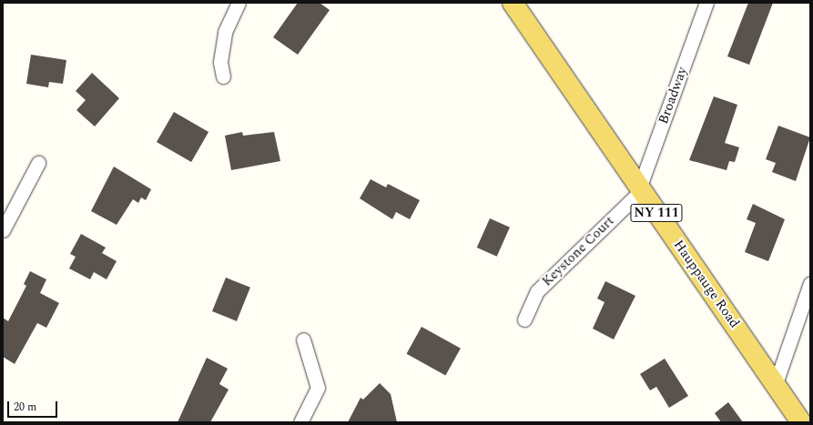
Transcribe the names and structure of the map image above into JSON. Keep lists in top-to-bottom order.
{
  "streets": {
    "main road": ["NY 111", "Hauppauge Road"],
    "street": ["Broadway", "Keystone Court"]
  },
  "crossings": [
    ["Broadway", "Keystone Court"],
    ["Broadway", "Hauppauge Road"],
    ["Keystone Court", "Hauppauge Road"]
  ],
  "scale_bar": "20 m"
}
